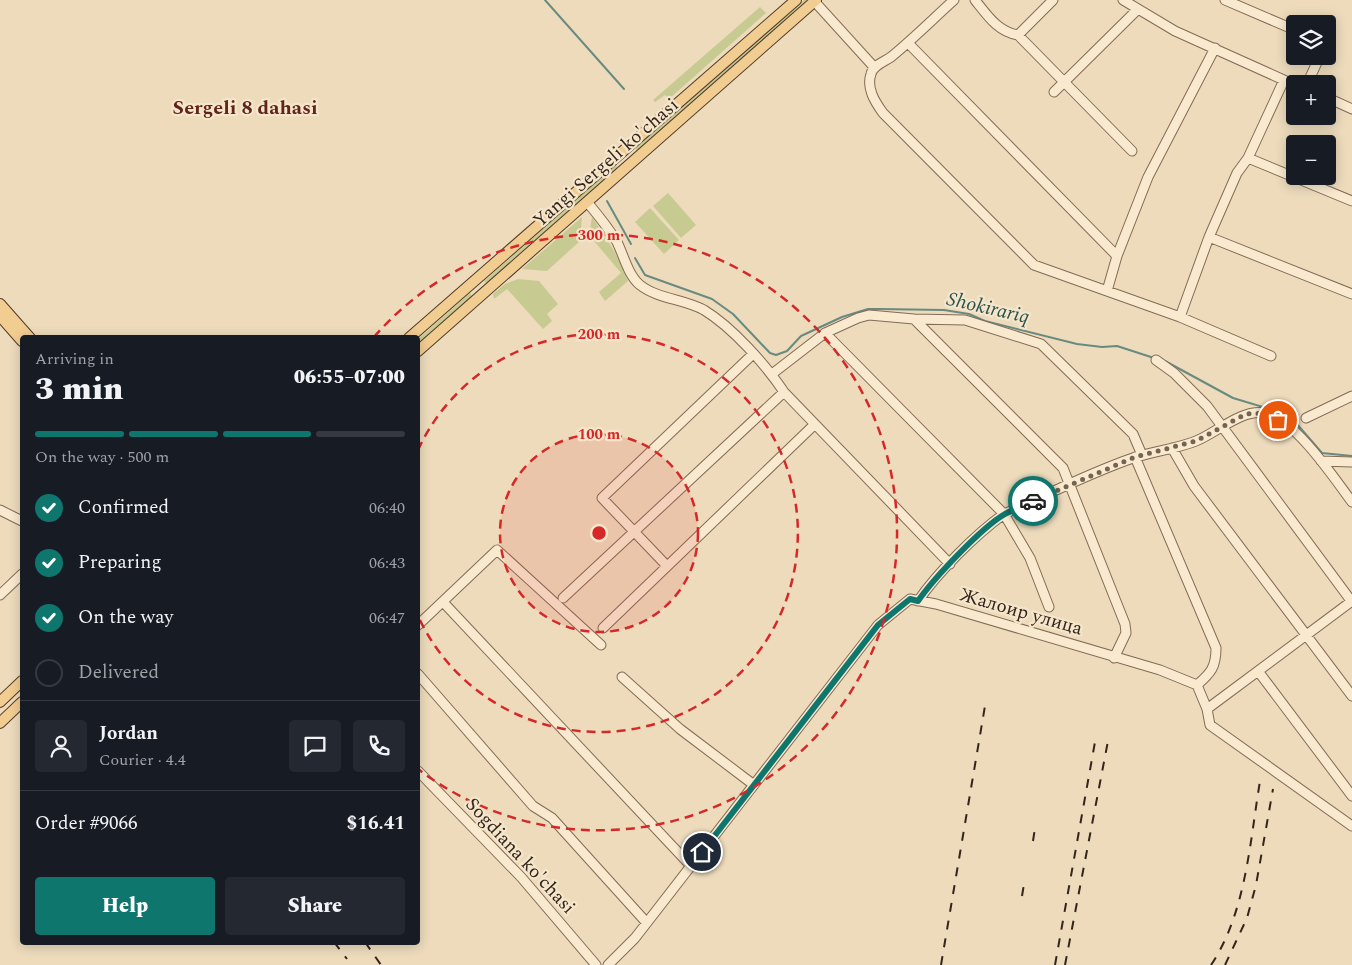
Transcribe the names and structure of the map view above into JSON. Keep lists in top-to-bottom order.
{
  "streets": {
    "main road": ["Yangi Sergeli ko'chasi"],
    "street": ["Жалоир улица", "Sogdiana ko'chasi"]
  },
  "districts": ["Sergeli 8 dahasi"],
  "water": ["Shokirariq"],
  "page": {
    "map_buttons": ["+", "−"],
    "heading": ["3 min", "Arriving in", "06:55–07:00"],
    "panel": [
      "Jordan",
      "Courier · 4.4",
      "Order #9066",
      "$16.41"
    ],
    "bar": "On the way · 500 m",
    "list": [
      ["Confirmed", "06:40"],
      ["Preparing", "06:43"],
      ["On the way", "06:47"],
      "Delivered"
    ],
    "buttons": ["Help", "Share"]
  },
  "rings": ["300 m", "200 m", "100 m"]
}
